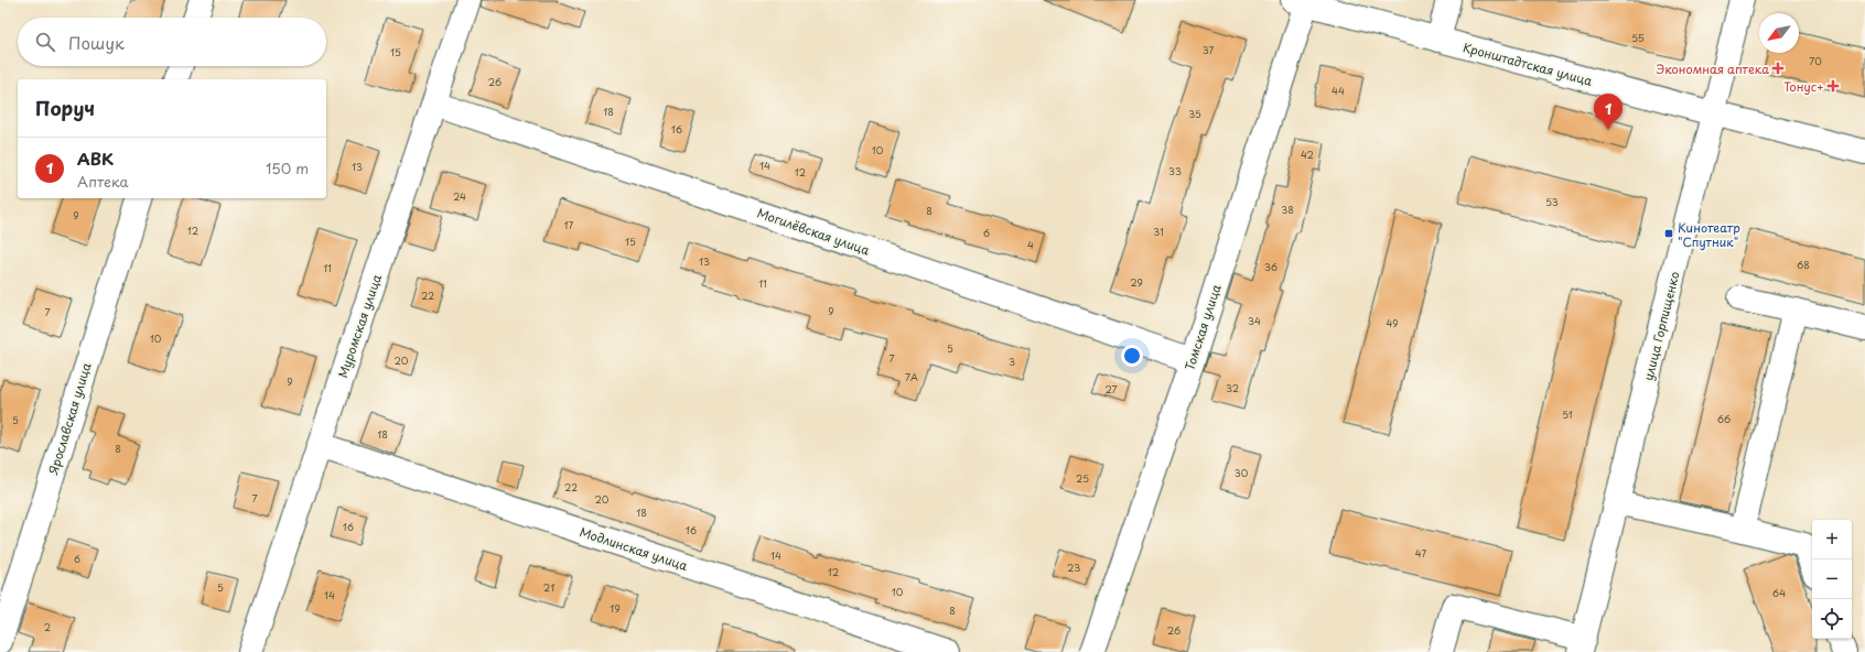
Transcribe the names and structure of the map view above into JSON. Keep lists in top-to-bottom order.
{
  "streets": {
    "street": [
      "Кронштадтская улица",
      "Могилёвская улица",
      "Муромская улица",
      "улица Горпищенко",
      "Томская улица",
      "Ярославская улица",
      "Модлинская улица"
    ]
  },
  "crossings": [
    ["Кронштадтская улица", "улица Горпищенко"],
    ["Кронштадтская улица", "Томская улица"],
    ["Могилёвская улица", "Муромская улица"],
    ["Могилёвская улица", "Томская улица"],
    ["Муромская улица", "Модлинская улица"]
  ],
  "places": {
    "health": ["Экономная аптека", "Тонус+"],
    "transit": ["Кинотеатр \"Спутник\""]
  },
  "house_numbers": [
    "55",
    "37",
    "15",
    "70",
    "26",
    "44",
    "18",
    "35",
    "16",
    "10",
    "42",
    "14",
    "13",
    "33",
    "12",
    "24",
    "53",
    "38",
    "8",
    "9",
    "17",
    "12",
    "31",
    "6",
    "15",
    "4",
    "13",
    "68",
    "36",
    "11",
    "29",
    "11",
    "22",
    "9",
    "7",
    "34",
    "49",
    "10",
    "5",
    "7",
    "20",
    "3",
    "7А",
    "9",
    "32",
    "27",
    "51",
    "66",
    "5",
    "18",
    "8",
    "30",
    "25",
    "22",
    "7",
    "20",
    "18",
    "16",
    "16",
    "47",
    "14",
    "6",
    "23",
    "12",
    "5",
    "21",
    "10",
    "64",
    "14",
    "19",
    "8",
    "2",
    "26"
  ],
  "north": "bottom left",
  "page": {
    "search": "Пошук",
    "heading": "Поруч",
    "pins": "1",
    "list": [
      {
        "mark": "1",
        "name": "АВК",
        "note": "Аптека",
        "value": "150 m"
      }
    ],
    "map_buttons": ["+", "−"]
  }
}
